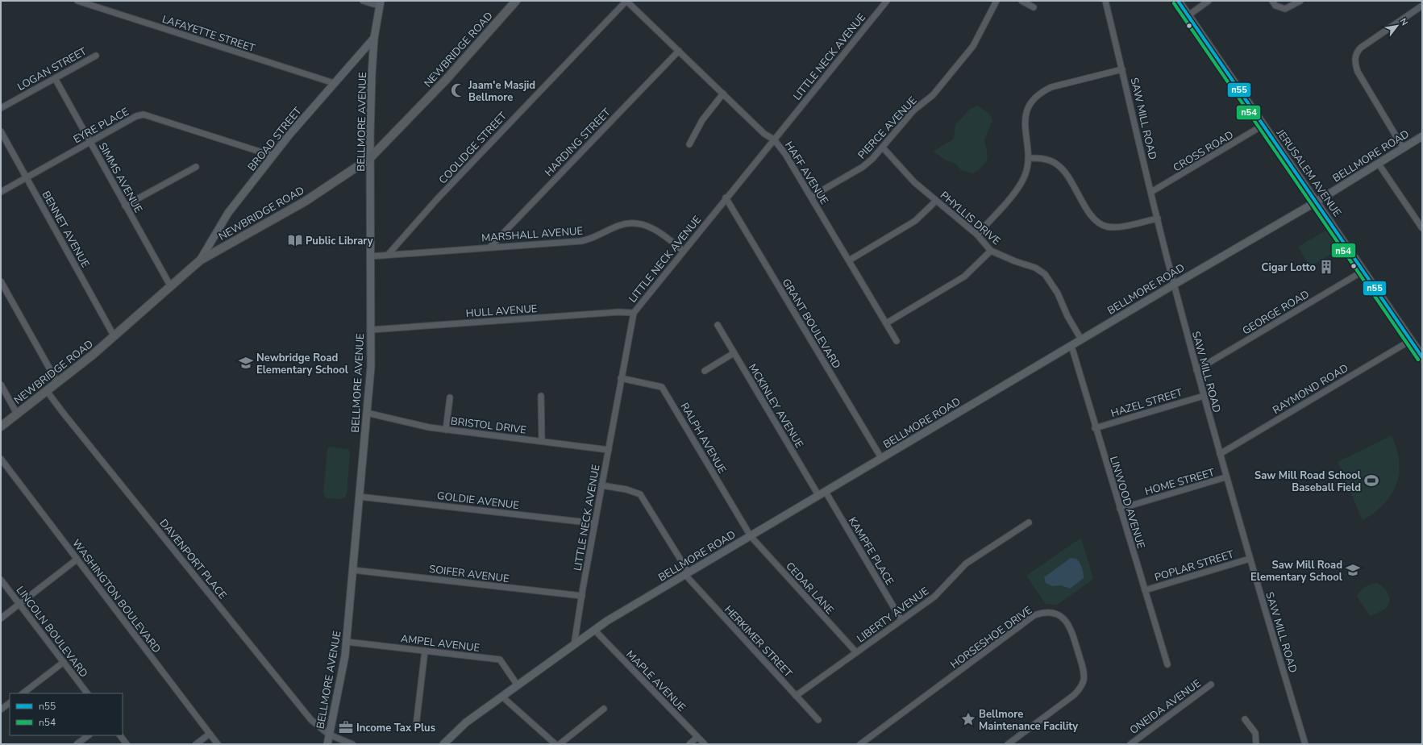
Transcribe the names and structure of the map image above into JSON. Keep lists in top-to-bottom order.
{
  "streets": {
    "main road": [
      "NEWBRIDGE ROAD",
      "BELLMORE AVENUE",
      "BROAD STREET",
      "BELLMORE ROAD",
      "JERUSALEM AVENUE"
    ],
    "street": [
      "LAFAYETTE STREET",
      "LITTLE NECK AVENUE",
      "LOGAN STREET",
      "SAW MILL ROAD",
      "EYRE PLACE",
      "PIERCE AVENUE",
      "HARDING STREET",
      "COOLIDGE STREET",
      "CROSS ROAD",
      "HAFF AVENUE",
      "SIMMS AVENUE",
      "PHYLLIS DRIVE",
      "BENNET AVENUE",
      "MARSHALL AVENUE",
      "HULL AVENUE",
      "GEORGE ROAD",
      "GRANT BOULEVARD",
      "RAYMOND ROAD",
      "HAZEL STREET",
      "MCKINLEY AVENUE",
      "BRISTOL DRIVE",
      "RALPH AVENUE",
      "HOME STREET",
      "GOLDIE AVENUE",
      "LINWOOD AVENUE",
      "KAMPFE PLACE",
      "DAVENPORT PLACE",
      "POPLAR STREET",
      "SOIFER AVENUE",
      "CEDAR LANE",
      "WASHINGTON BOULEVARD",
      "LIBERTY AVENUE",
      "LINCOLN BOULEVARD",
      "HORSESHOE DRIVE",
      "HERKIMER STREET",
      "AMPEL AVENUE",
      "MAPLE AVENUE",
      "ONEIDA AVENUE"
    ]
  },
  "crossings": [
    ["LAFAYETTE STREET", "BROAD STREET"],
    ["NEWBRIDGE ROAD", "BELLMORE AVENUE"],
    ["NEWBRIDGE ROAD", "BROAD STREET"],
    ["NEWBRIDGE ROAD", "SIMMS AVENUE"],
    ["NEWBRIDGE ROAD", "BENNET AVENUE"],
    ["NEWBRIDGE ROAD", "DAVENPORT PLACE"],
    ["LITTLE NECK AVENUE", "BELLMORE ROAD"],
    ["LITTLE NECK AVENUE", "HAFF AVENUE"],
    ["LITTLE NECK AVENUE", "MARSHALL AVENUE"],
    ["LITTLE NECK AVENUE", "HULL AVENUE"],
    ["LITTLE NECK AVENUE", "GRANT BOULEVARD"],
    ["LITTLE NECK AVENUE", "BRISTOL DRIVE"],
    ["LITTLE NECK AVENUE", "RALPH AVENUE"],
    ["LITTLE NECK AVENUE", "GOLDIE AVENUE"],
    ["LITTLE NECK AVENUE", "SOIFER AVENUE"],
    ["LITTLE NECK AVENUE", "HERKIMER STREET"],
    ["LOGAN STREET", "SIMMS AVENUE"],
    ["SAW MILL ROAD", "CROSS ROAD"],
    ["SAW MILL ROAD", "BELLMORE ROAD"],
    ["SAW MILL ROAD", "GEORGE ROAD"],
    ["SAW MILL ROAD", "RAYMOND ROAD"],
    ["SAW MILL ROAD", "HAZEL STREET"],
    ["SAW MILL ROAD", "HOME STREET"],
    ["SAW MILL ROAD", "POPLAR STREET"],
    ["BELLMORE AVENUE", "BROAD STREET"],
    ["BELLMORE AVENUE", "MARSHALL AVENUE"],
    ["BELLMORE AVENUE", "HULL AVENUE"],
    ["BELLMORE AVENUE", "BRISTOL DRIVE"],
    ["BELLMORE AVENUE", "GOLDIE AVENUE"],
    ["BELLMORE AVENUE", "DAVENPORT PLACE"],
    ["BELLMORE AVENUE", "SOIFER AVENUE"],
    ["BELLMORE AVENUE", "AMPEL AVENUE"],
    ["EYRE PLACE", "BROAD STREET"],
    ["EYRE PLACE", "SIMMS AVENUE"],
    ["EYRE PLACE", "BENNET AVENUE"],
    ["PIERCE AVENUE", "HAFF AVENUE"],
    ["PIERCE AVENUE", "PHYLLIS DRIVE"],
    ["HARDING STREET", "HAFF AVENUE"],
    ["HARDING STREET", "MARSHALL AVENUE"],
    ["COOLIDGE STREET", "HAFF AVENUE"],
    ["COOLIDGE STREET", "MARSHALL AVENUE"],
    ["CROSS ROAD", "JERUSALEM AVENUE"],
    ["BELLMORE ROAD", "JERUSALEM AVENUE"],
    ["BELLMORE ROAD", "PHYLLIS DRIVE"],
    ["BELLMORE ROAD", "GRANT BOULEVARD"],
    ["BELLMORE ROAD", "MCKINLEY AVENUE"],
    ["BELLMORE ROAD", "RALPH AVENUE"],
    ["BELLMORE ROAD", "LINWOOD AVENUE"],
    ["BELLMORE ROAD", "KAMPFE PLACE"],
    ["BELLMORE ROAD", "CEDAR LANE"],
    ["BELLMORE ROAD", "HERKIMER STREET"],
    ["BELLMORE ROAD", "AMPEL AVENUE"],
    ["BELLMORE ROAD", "MAPLE AVENUE"],
    ["JERUSALEM AVENUE", "GEORGE ROAD"],
    ["JERUSALEM AVENUE", "RAYMOND ROAD"],
    ["HAZEL STREET", "LINWOOD AVENUE"],
    ["RALPH AVENUE", "CEDAR LANE"],
    ["HOME STREET", "LINWOOD AVENUE"],
    ["LINWOOD AVENUE", "POPLAR STREET"],
    ["KAMPFE PLACE", "LIBERTY AVENUE"],
    ["CEDAR LANE", "LIBERTY AVENUE"],
    ["LIBERTY AVENUE", "HERKIMER STREET"]
  ],
  "places": {
    "mosque": ["Jaam'e Masjid Bellmore"],
    "library": ["Public Library"],
    "building": ["Cigar Lotto"],
    "school or university": ["Newbridge Road Elementary School", "Saw Mill Road Elementary School"],
    "sports": ["Saw Mill Road School Baseball Field"],
    "place": ["Bellmore Maintenance Facility"],
    "office": ["Income Tax Plus"]
  },
  "lines": ["transit line n55", "transit line n54"],
  "legend": ["n55", "n54"],
  "north": "top right"
}
